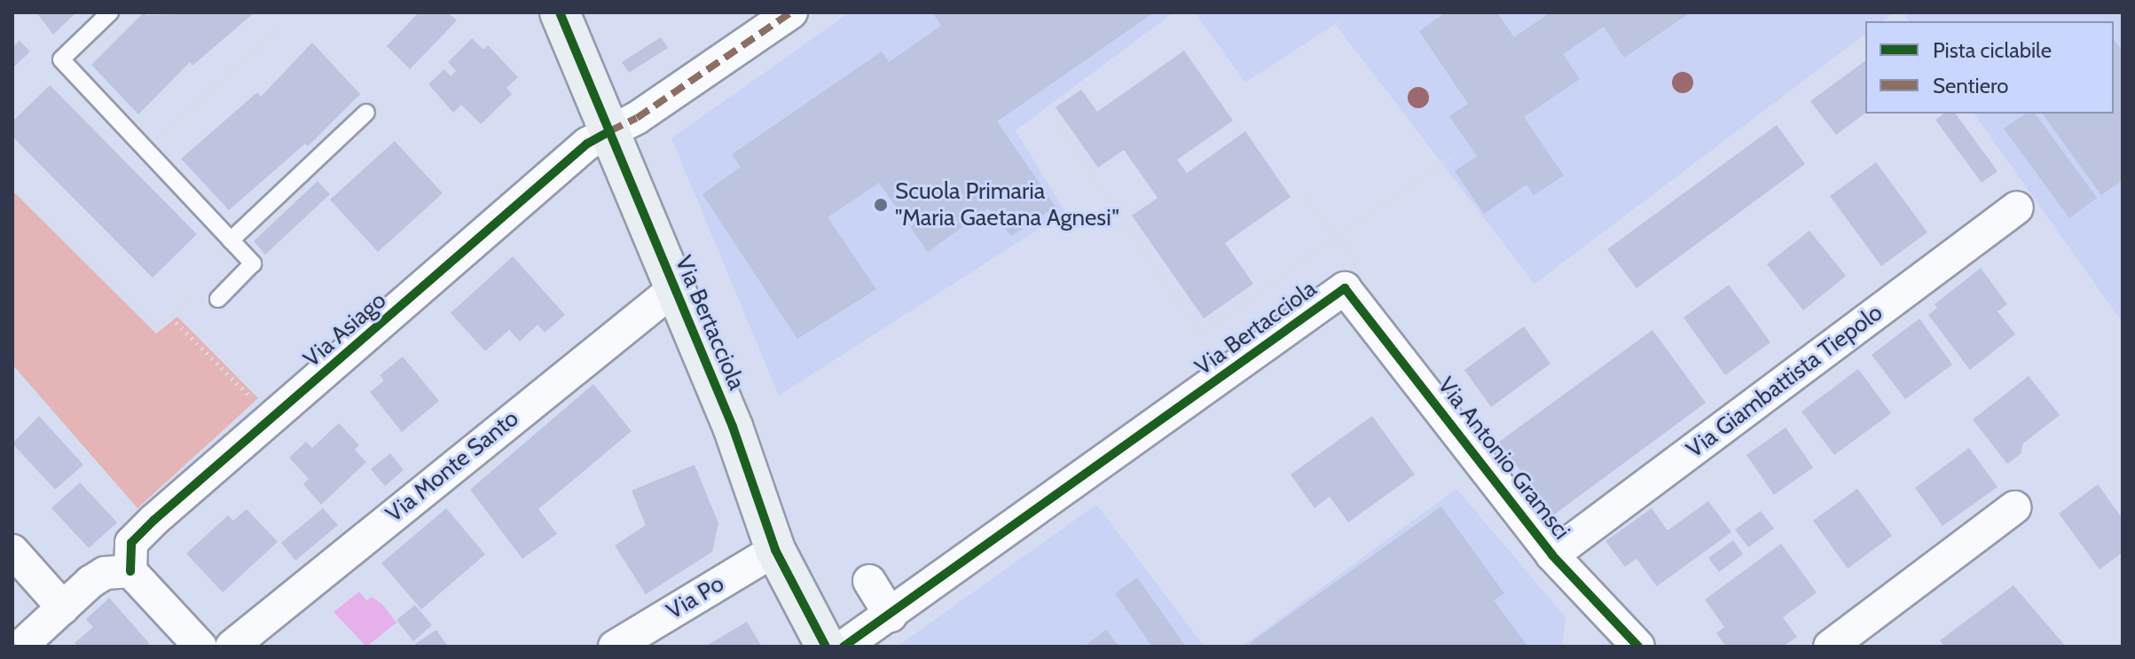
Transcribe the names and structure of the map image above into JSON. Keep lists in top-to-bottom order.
{
  "streets": {
    "street": [
      "Via Bertacciola",
      "Via Asiago",
      "Via Giambattista Tiepolo",
      "Via Antonio Gramsci",
      "Via Monte Santo",
      "Via Po"
    ]
  },
  "crossings": [
    ["Via Bertacciola", "Via Asiago"],
    ["Via Bertacciola", "Via Antonio Gramsci"],
    ["Via Bertacciola", "Via Monte Santo"],
    ["Via Bertacciola", "Via Po"],
    ["Via Giambattista Tiepolo", "Via Antonio Gramsci"]
  ],
  "places": ["Scuola Primaria \"Maria Gaetana Agnesi\""],
  "legend": ["Pista ciclabile", "Sentiero"]
}
